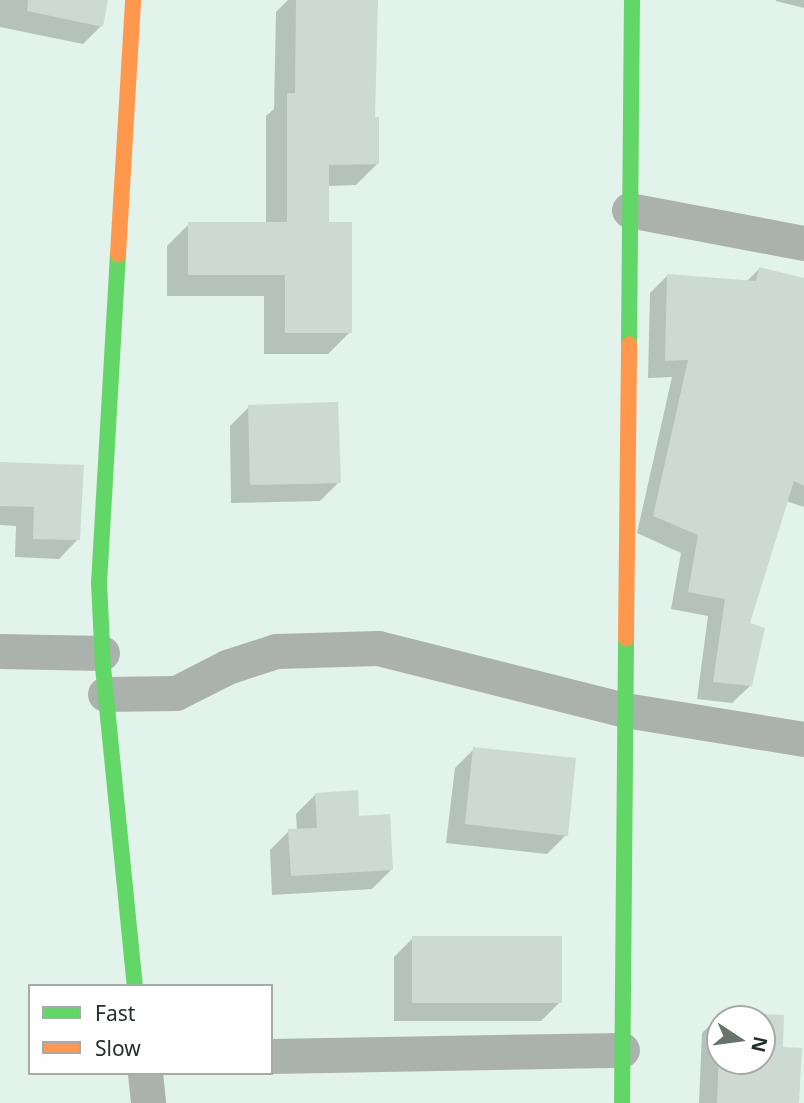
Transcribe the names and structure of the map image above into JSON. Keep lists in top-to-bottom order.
{
  "legend": ["Fast", "Slow"],
  "north": "right"
}
